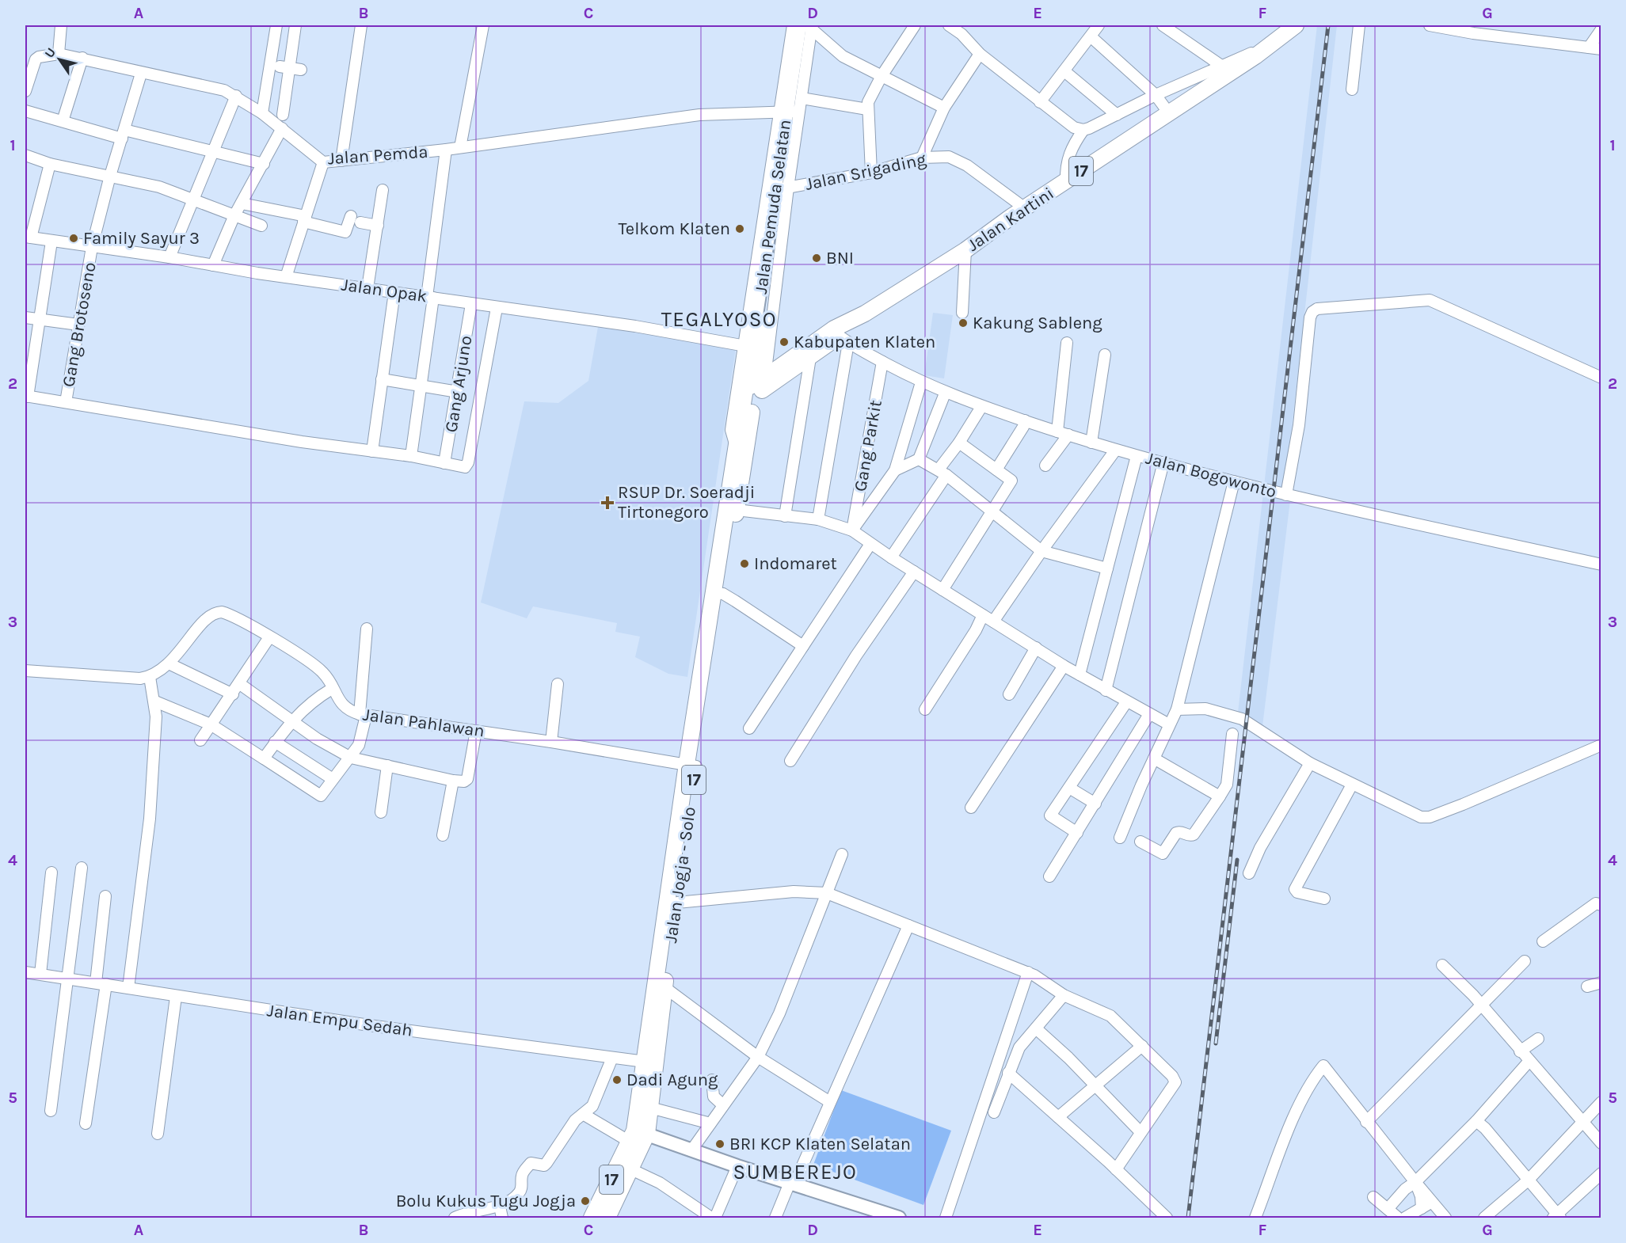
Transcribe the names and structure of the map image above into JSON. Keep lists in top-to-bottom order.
{
  "streets": {
    "highway": ["17", "Jalan Kartini", "Jalan Jogja - Solo"],
    "main road": ["Jalan Pemuda Selatan"],
    "street": [
      "Jalan Pemda",
      "Jalan Srigading",
      "Jalan Opak",
      "Gang Brotoseno",
      "Gang Arjuno",
      "Gang Parkit",
      "Jalan Bogowonto",
      "Jalan Pahlawan",
      "Jalan Empu Sedah"
    ]
  },
  "crossings": [
    ["Jalan Pemda", "Jalan Pemuda Selatan"],
    ["Jalan Pemda", "Gang Brotoseno"],
    ["Jalan Srigading", "Jalan Pemuda Selatan"],
    ["Jalan Srigading", "Jalan Kartini"],
    ["Jalan Pemuda Selatan", "Jalan Kartini"],
    ["Jalan Pemuda Selatan", "Jalan Opak"],
    ["Jalan Pemuda Selatan", "Jalan Jogja - Solo"],
    ["Jalan Kartini", "Jalan Bogowonto"],
    ["Jalan Kartini", "Jalan Jogja - Solo"],
    ["Jalan Opak", "Gang Brotoseno"],
    ["Jalan Opak", "Gang Arjuno"],
    ["Gang Parkit", "Jalan Bogowonto"],
    ["Jalan Pahlawan", "Jalan Jogja - Solo"],
    ["Jalan Jogja - Solo", "Jalan Empu Sedah"]
  ],
  "districts": ["TEGALYOSO", "SUMBEREJO"],
  "places": {
    "other": [
      "Telkom Klaten",
      "Family Sayur 3",
      "BNI",
      "Kakung Sableng",
      "Kabupaten Klaten",
      "Indomaret",
      "Dadi Agung",
      "BRI KCP Klaten Selatan",
      "Bolu Kukus Tugu Jogja"
    ],
    "health": ["RSUP Dr. Soeradji Tirtonegoro"]
  },
  "north": "top left",
  "grid": {
    "columns": [
      "A",
      "B",
      "C",
      "D",
      "E",
      "F",
      "G"
    ],
    "rows": [
      "1",
      "2",
      "3",
      "4",
      "5"
    ]
  }
}
